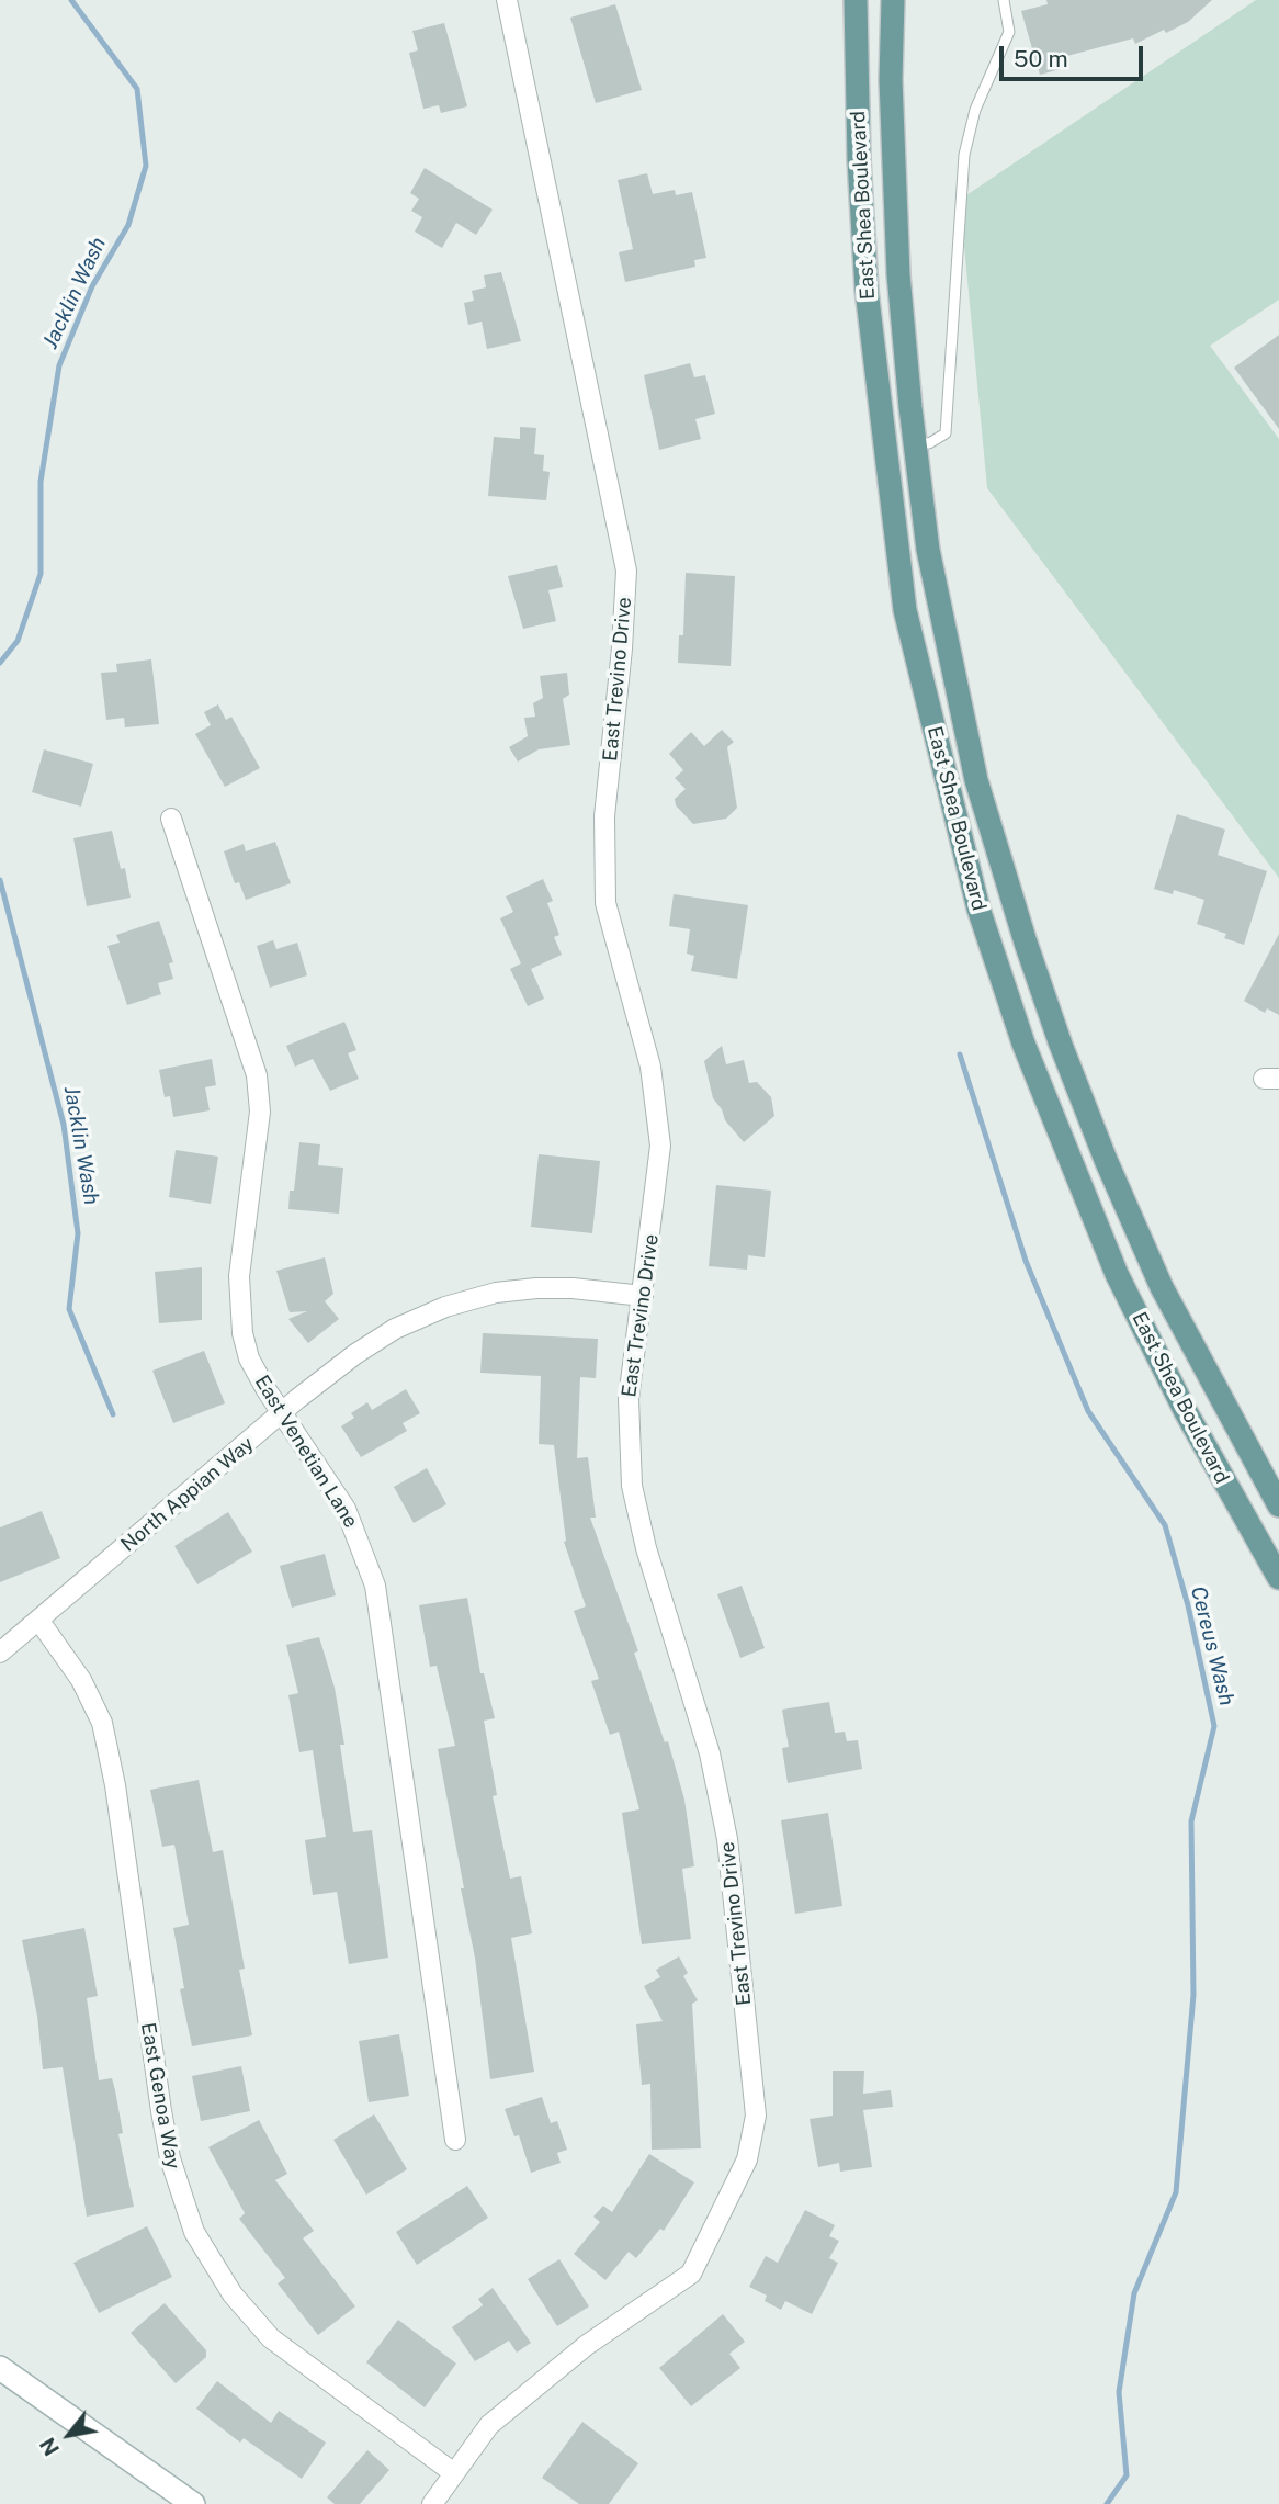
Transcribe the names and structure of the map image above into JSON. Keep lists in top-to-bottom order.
{
  "streets": {
    "main road": ["East Shea Boulevard"],
    "street": [
      "East Trevino Drive",
      "East Venetian Lane",
      "North Appian Way",
      "East Genoa Way"
    ]
  },
  "crossings": [
    ["East Trevino Drive", "North Appian Way"],
    ["East Trevino Drive", "East Genoa Way"],
    ["East Venetian Lane", "North Appian Way"],
    ["North Appian Way", "East Genoa Way"]
  ],
  "water": ["Jacklin Wash", "Cereus Wash"],
  "scale_bar": "50 m",
  "north": "bottom left"
}
